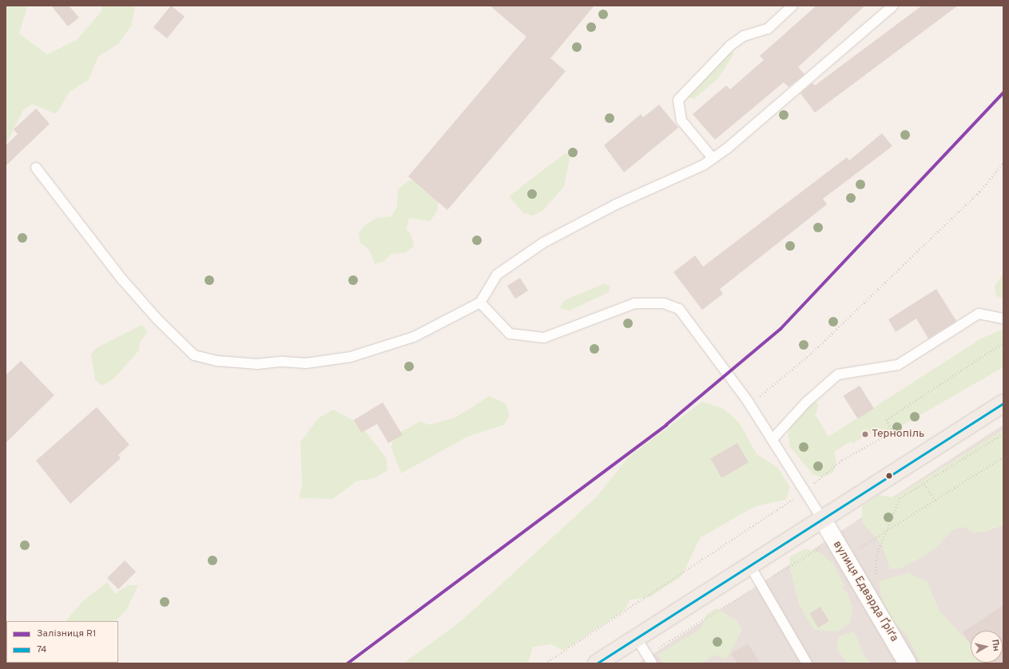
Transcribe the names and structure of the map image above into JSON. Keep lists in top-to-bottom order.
{
  "streets": {
    "street": ["вулиця Едварда Ґріґа"]
  },
  "places": ["Тернопіль"],
  "lines": ["rail line R1", "transit line 74"],
  "legend": ["Залізниця R1", "74"],
  "north": "right"
}
